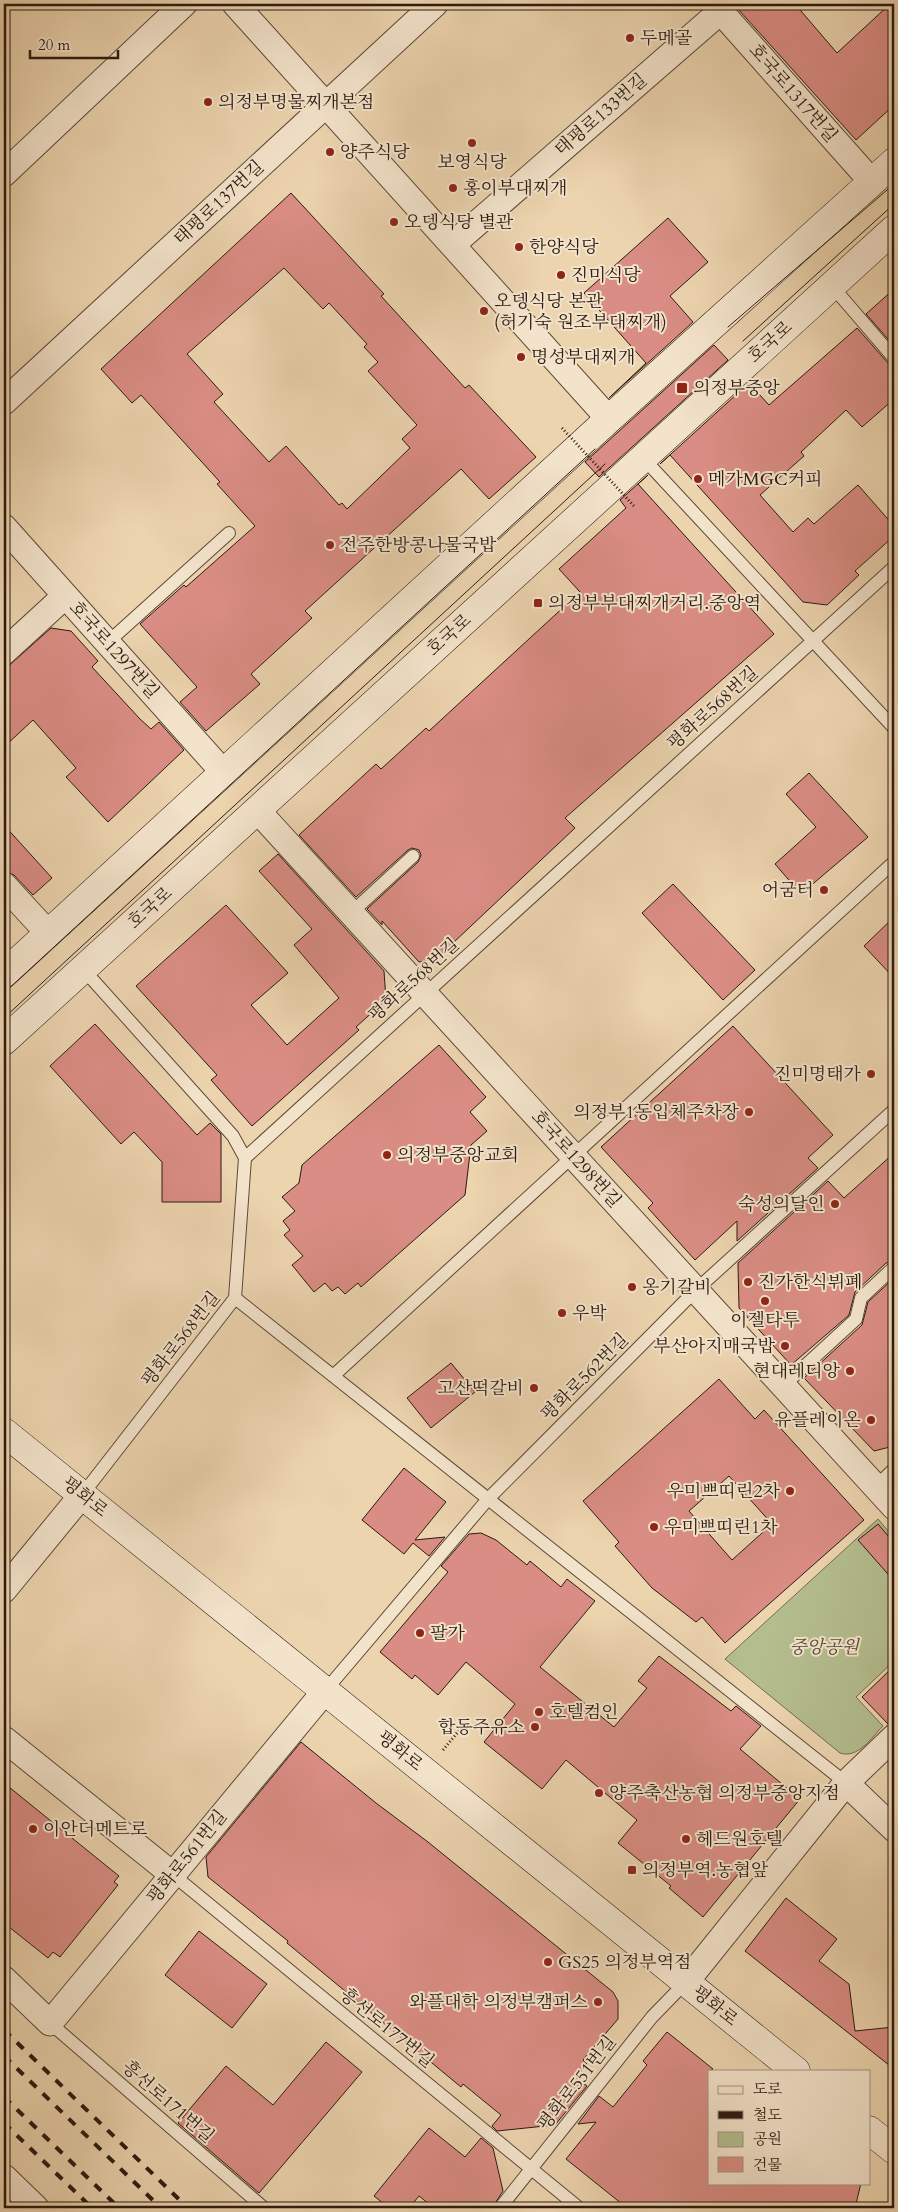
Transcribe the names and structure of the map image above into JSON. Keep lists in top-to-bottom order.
{
  "streets": {
    "street": [
      "호국로1317번길",
      "태평로133번길",
      "태평로137번길",
      "호국로",
      "호국로1297번길",
      "호국로1298번길",
      "평화로",
      "평화로561번길"
    ],
    "lane": [
      "평화로568번길",
      "평화로562번길",
      "흥선로177번길",
      "평화로551번길",
      "흥선로171번길"
    ]
  },
  "crossings": [
    ["호국로1317번길", "태평로133번길"],
    ["호국로", "호국로1298번길"],
    ["평화로568번길", "호국로1298번길"],
    ["평화로568번길", "평화로"],
    ["호국로1298번길", "평화로562번길"],
    ["평화로562번길", "평화로"],
    ["평화로562번길", "평화로561번길"],
    ["평화로", "평화로561번길"],
    ["평화로", "평화로551번길"],
    ["평화로561번길", "흥선로177번길"],
    ["평화로561번길", "흥선로171번길"],
    ["흥선로177번길", "평화로551번길"]
  ],
  "parks": ["중앙공원"],
  "places": {
    "other": [
      "두메골",
      "의정부명물찌개본점",
      "보영식당",
      "양주식당",
      "홍이부대찌개",
      "오뎅식당 별관",
      "한양식당",
      "진미식당",
      "오뎅식당 본관 (허기숙 원조부대찌개)",
      "명성부대찌개",
      "메가MGC커피",
      "전주한방콩나물국밥",
      "어굼터",
      "진미명태가",
      "의정부1동입체주차장",
      "의정부중앙교회",
      "숙성의달인",
      "진가한식뷔폐",
      "옹기갈비",
      "이젤타투",
      "우박",
      "부산아지매국밥",
      "현대레디앙",
      "고산떡갈비",
      "유플레이온",
      "우미쁘띠린2차",
      "우미쁘띠린1차",
      "팔가",
      "호텔컴인",
      "합동주유소",
      "양주축산농협 의정부중앙지점",
      "이안더메트로",
      "헤드원호텔",
      "GS25 의정부역점",
      "와플대학 의정부캠퍼스"
    ],
    "transit": ["의정부중앙", "의정부부대찌개거리.중앙역", "의정부역.농협앞"]
  },
  "legend": [
    "도로",
    "철도",
    "공원",
    "건물"
  ],
  "scale_bar": "20 m"
}
